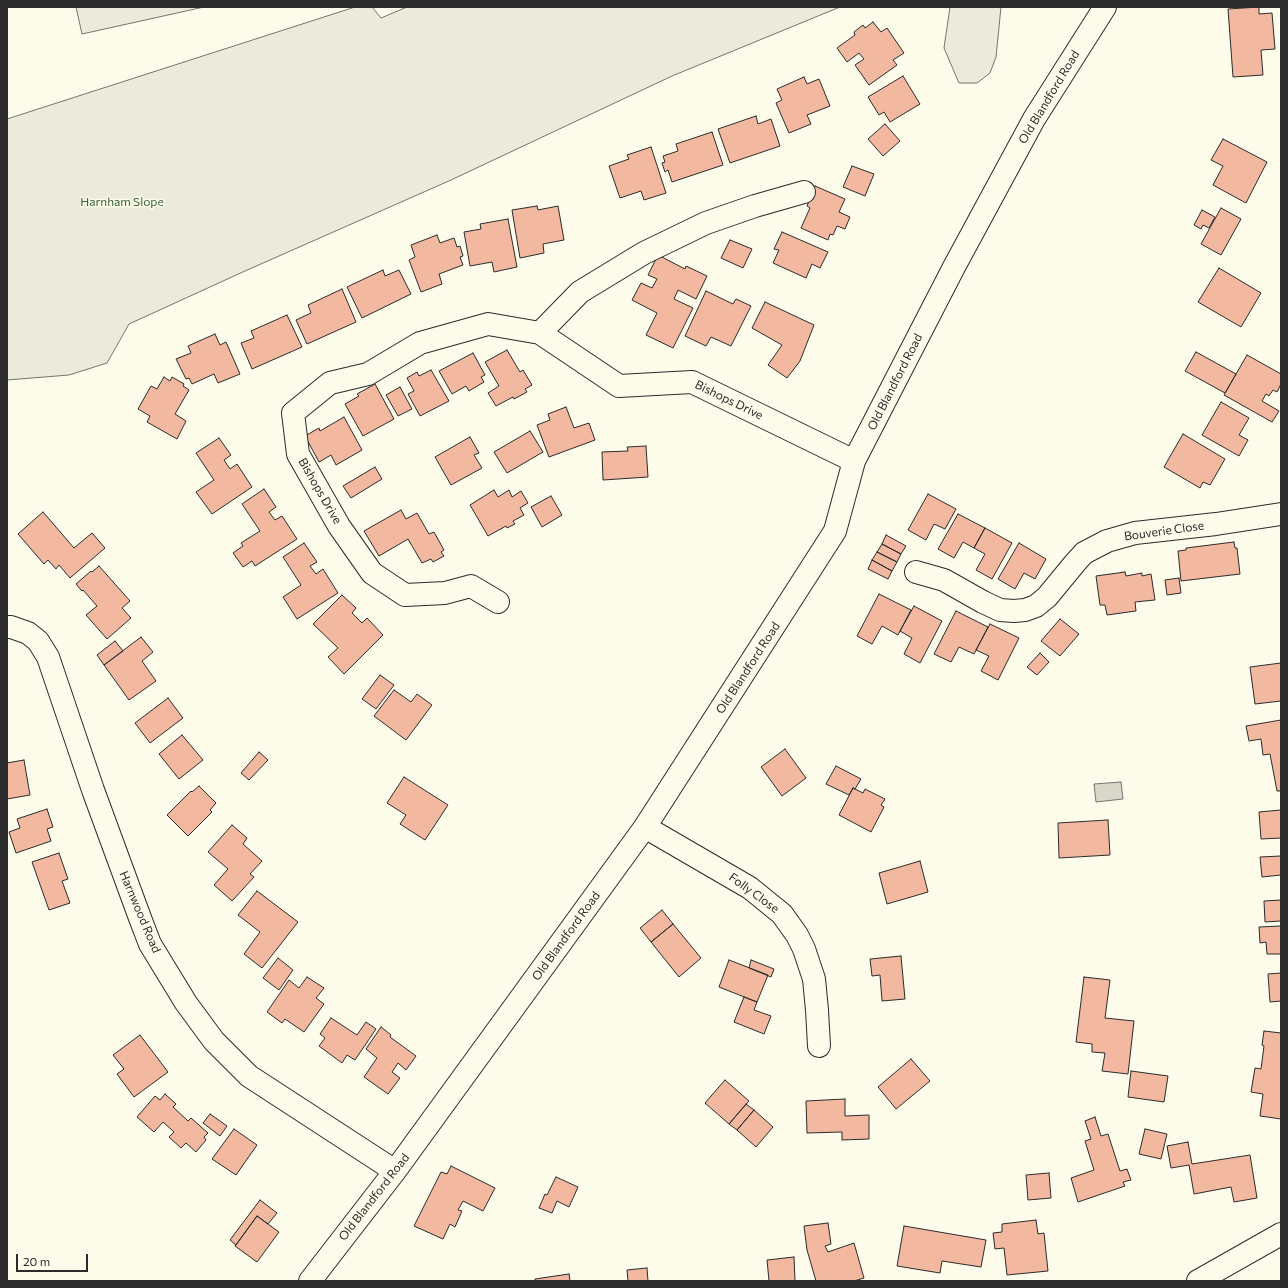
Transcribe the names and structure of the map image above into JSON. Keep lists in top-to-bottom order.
{
  "streets": {
    "street": [
      "Old Blandford Road",
      "Bishops Drive",
      "Bouverie Close",
      "Folly Close",
      "Harnwood Road"
    ]
  },
  "crossings": [
    ["Old Blandford Road", "Bishops Drive"],
    ["Old Blandford Road", "Folly Close"],
    ["Old Blandford Road", "Harnwood Road"]
  ],
  "parks": ["Harnham Slope"],
  "scale_bar": "20 m"
}
